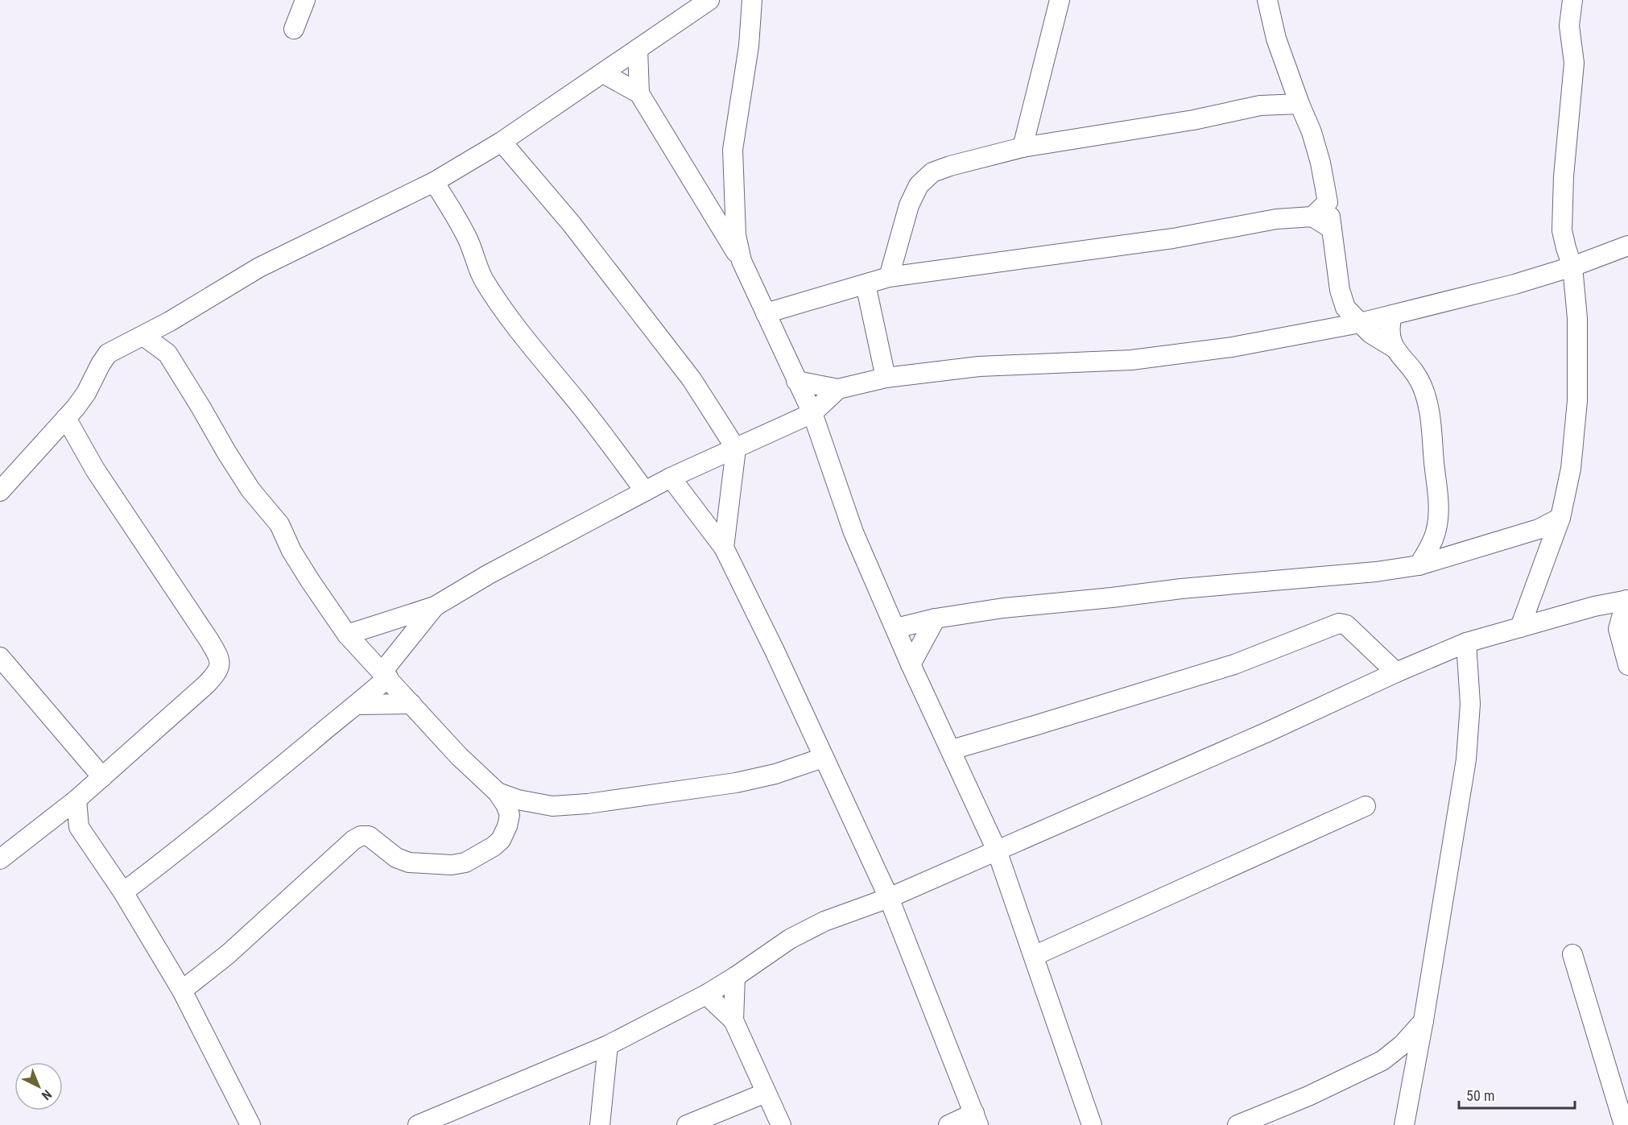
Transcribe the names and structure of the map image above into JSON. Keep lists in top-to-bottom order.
{
  "scale_bar": "50 m",
  "north": "bottom right"
}
